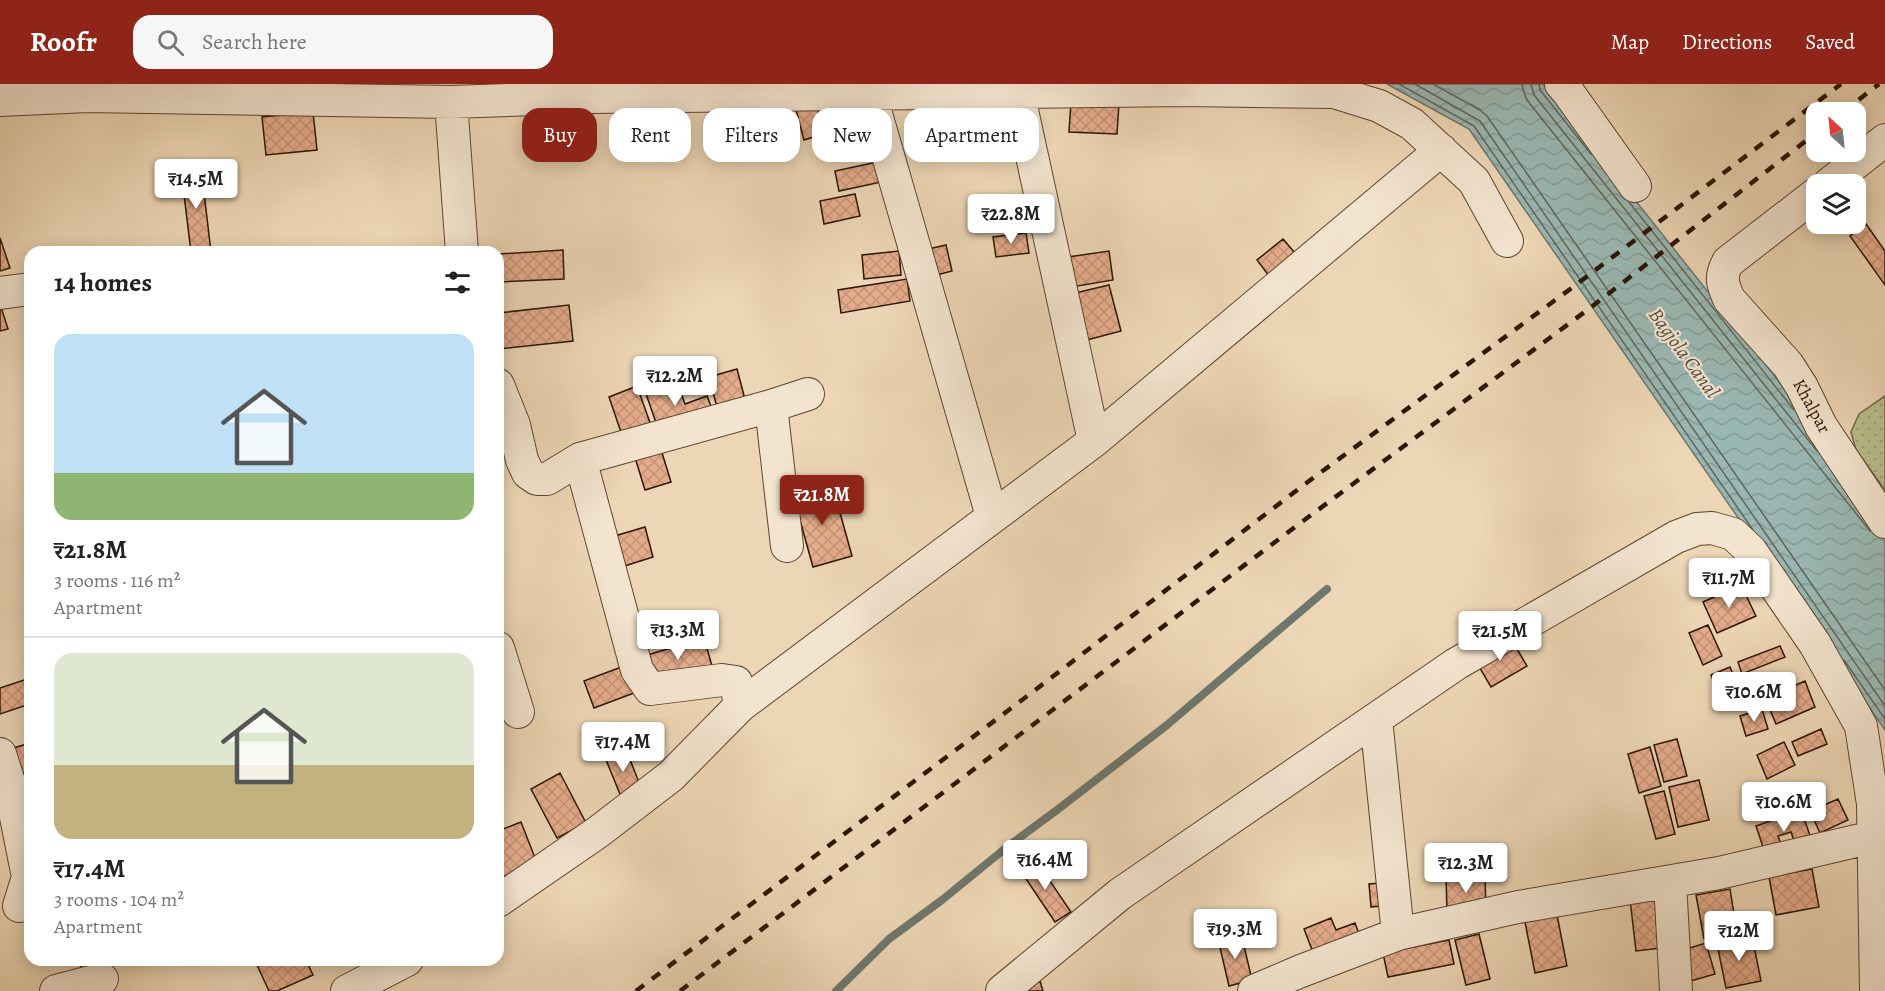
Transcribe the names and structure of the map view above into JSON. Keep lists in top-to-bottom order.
{
  "streets": {
    "street": ["Khalpar"]
  },
  "water": ["Bagjola Canal"],
  "north": "top left",
  "page": {
    "header": "Roofr",
    "search": "Search here",
    "nav": ["Map", "Directions", "Saved"],
    "chip": [
      "Buy",
      "Rent",
      "Filters",
      "New",
      "Apartment"
    ],
    "price": [
      "₹14.5M",
      "₹22.8M",
      "₹12.2M",
      "₹21.8M",
      "₹11.7M",
      "₹13.3M",
      "₹21.5M",
      "₹10.6M",
      "₹17.4M",
      "₹10.6M",
      "₹16.4M",
      "₹12.3M",
      "₹19.3M",
      "₹12M"
    ],
    "heading": "14 homes",
    "list": [
      {
        "name": "₹21.8M",
        "note": "3 rooms · 116 m² · Apartment"
      },
      {
        "name": "₹17.4M",
        "note": "3 rooms · 104 m² · Apartment"
      }
    ]
  }
}
